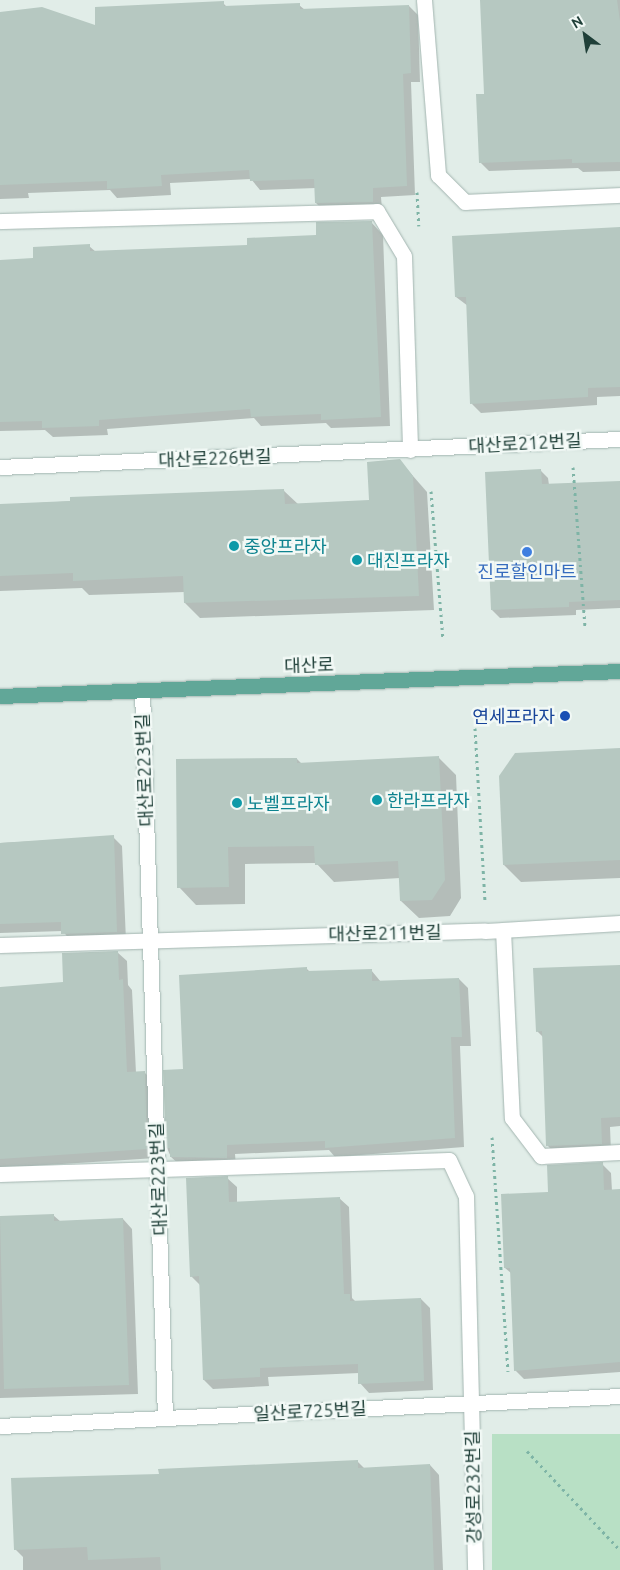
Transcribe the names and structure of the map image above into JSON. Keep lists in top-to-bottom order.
{
  "streets": {
    "main road": ["대산로"],
    "street": [
      "대산로212번길",
      "대산로226번길",
      "대산로223번길",
      "대산로211번길",
      "일산로725번길",
      "강성로232번길"
    ]
  },
  "crossings": [
    ["대산로212번길", "대산로226번길"],
    ["대산로", "대산로223번길"],
    ["대산로223번길", "대산로211번길"],
    ["대산로223번길", "일산로725번길"],
    ["대산로223번길", "강성로232번길"],
    ["일산로725번길", "강성로232번길"]
  ],
  "places": [
    "중앙프라자",
    "진로할인마트",
    "대진프라자",
    "연세프라자",
    "한라프라자",
    "노벨프라자"
  ],
  "north": "top left"
}
